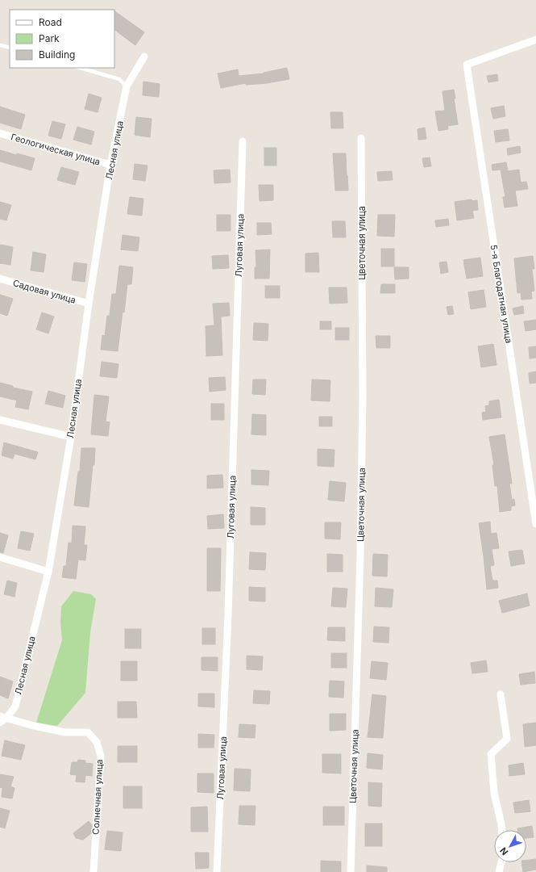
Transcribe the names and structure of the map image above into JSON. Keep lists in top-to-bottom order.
{
  "streets": {
    "street": [
      "Геологическая улица",
      "Лесная улица",
      "Цветочная улица",
      "Луговая улица",
      "Садовая улица",
      "5-я Благодатная улица",
      "Солнечная улица"
    ]
  },
  "crossings": [
    ["Геологическая улица", "Лесная улица"],
    ["Лесная улица", "Садовая улица"],
    ["Лесная улица", "Солнечная улица"]
  ],
  "legend": ["Road", "Park", "Building"],
  "north": "bottom left"
}
